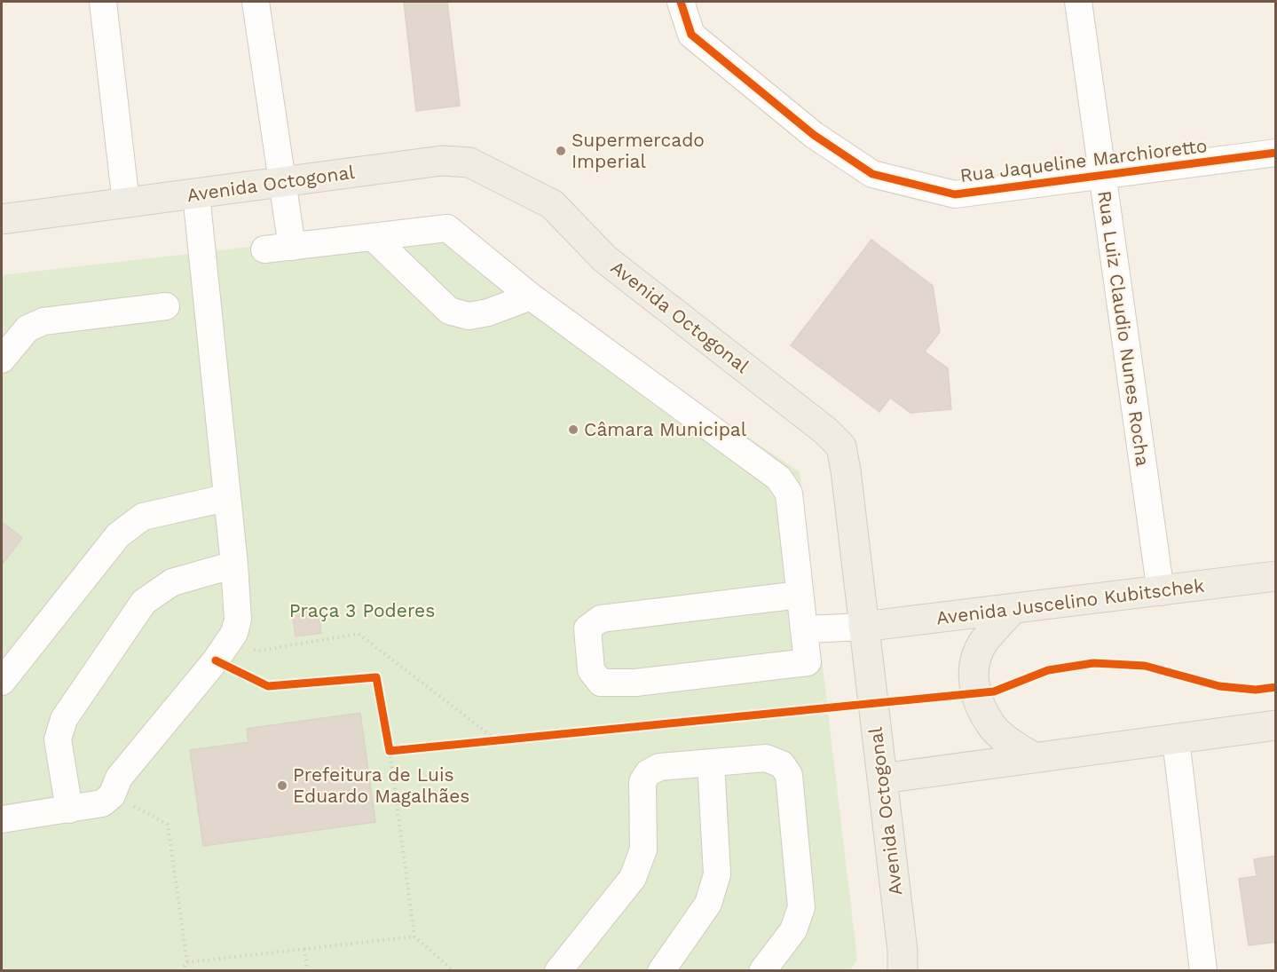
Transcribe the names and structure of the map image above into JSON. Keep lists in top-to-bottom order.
{
  "streets": {
    "main road": ["Avenida Octogonal", "Avenida Juscelino Kubitschek"],
    "street": ["Rua Jaqueline Marchioretto", "Rua Luiz Claudio Nunes Rocha"]
  },
  "crossings": [
    ["Rua Jaqueline Marchioretto", "Rua Luiz Claudio Nunes Rocha"],
    ["Avenida Octogonal", "Avenida Juscelino Kubitschek"],
    ["Rua Luiz Claudio Nunes Rocha", "Avenida Juscelino Kubitschek"]
  ],
  "parks": ["Praça 3 Poderes"],
  "places": ["Supermercado Imperial", "Câmara Municipal", "Prefeitura de Luis Eduardo Magalhães"]
}
